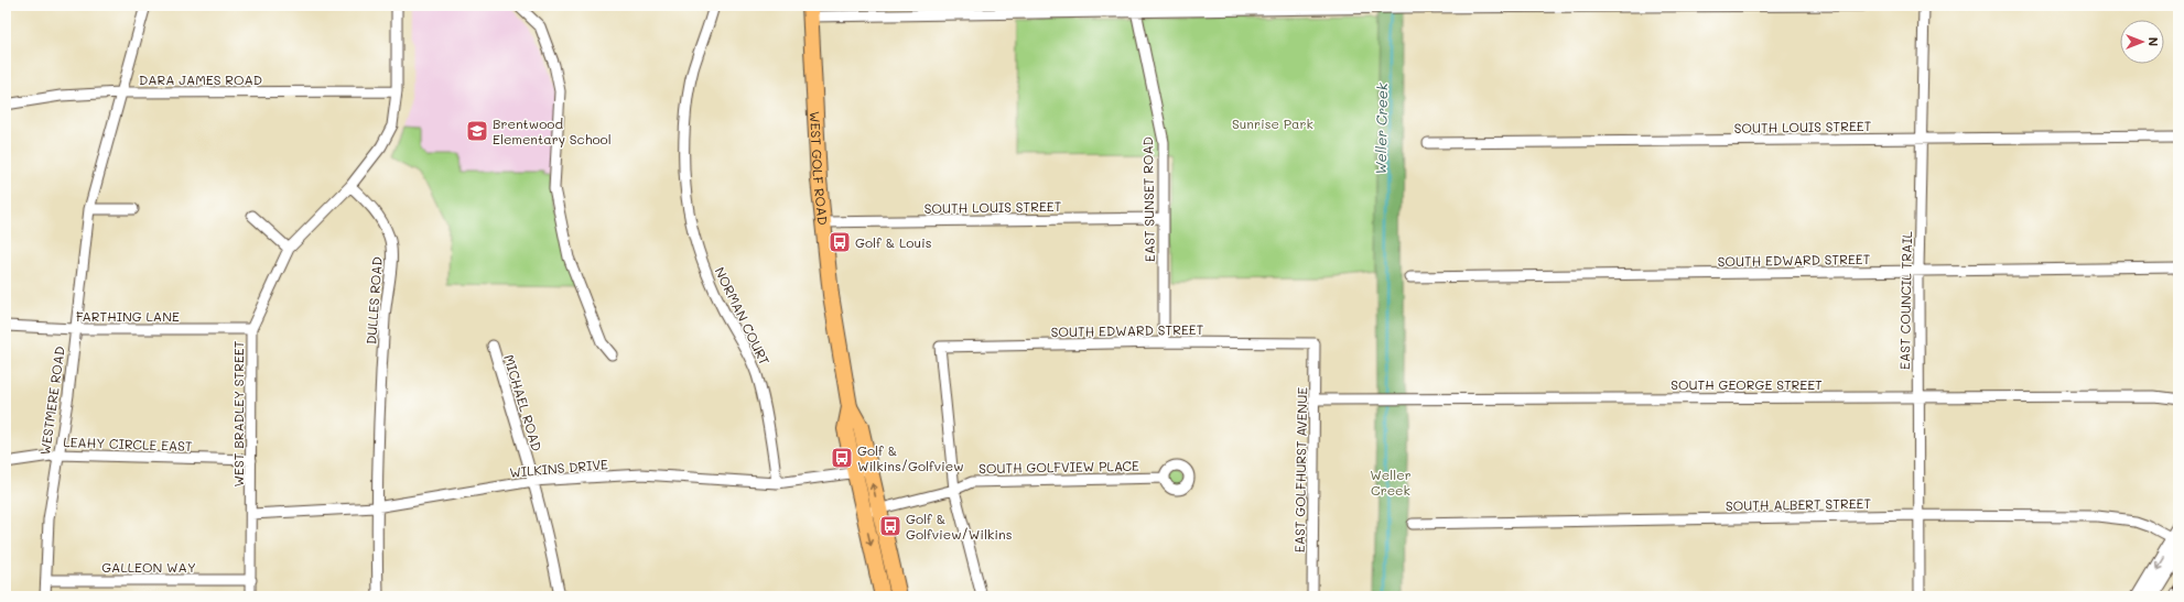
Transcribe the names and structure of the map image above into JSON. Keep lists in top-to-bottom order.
{
  "streets": {
    "main road": ["WEST GOLF ROAD"],
    "street": [
      "DARA JAMES ROAD",
      "SOUTH LOUIS STREET",
      "EAST SUNSET ROAD",
      "SOUTH EDWARD STREET",
      "DULLES ROAD",
      "EAST COUNCIL TRAIL",
      "FARTHING LANE",
      "NORMAN COURT",
      "SOUTH GEORGE STREET",
      "WESTMERE ROAD",
      "MICHAEL ROAD",
      "WEST BRADLEY STREET",
      "LEAHY CIRCLE EAST",
      "SOUTH GOLFVIEW PLACE",
      "WILKINS DRIVE",
      "EAST GOLFHURST AVENUE",
      "SOUTH ALBERT STREET",
      "GALLEON WAY"
    ]
  },
  "crossings": [
    ["DARA JAMES ROAD", "WESTMERE ROAD"],
    ["SOUTH LOUIS STREET", "WEST GOLF ROAD"],
    ["SOUTH LOUIS STREET", "EAST SUNSET ROAD"],
    ["SOUTH LOUIS STREET", "EAST COUNCIL TRAIL"],
    ["WEST GOLF ROAD", "SOUTH GOLFVIEW PLACE"],
    ["WEST GOLF ROAD", "WILKINS DRIVE"],
    ["EAST SUNSET ROAD", "SOUTH EDWARD STREET"],
    ["SOUTH EDWARD STREET", "EAST COUNCIL TRAIL"],
    ["SOUTH EDWARD STREET", "SOUTH GOLFVIEW PLACE"],
    ["SOUTH EDWARD STREET", "EAST GOLFHURST AVENUE"],
    ["DULLES ROAD", "WEST BRADLEY STREET"],
    ["DULLES ROAD", "WILKINS DRIVE"],
    ["EAST COUNCIL TRAIL", "SOUTH GEORGE STREET"],
    ["EAST COUNCIL TRAIL", "SOUTH ALBERT STREET"],
    ["FARTHING LANE", "WESTMERE ROAD"],
    ["FARTHING LANE", "WEST BRADLEY STREET"],
    ["NORMAN COURT", "WILKINS DRIVE"],
    ["SOUTH GEORGE STREET", "EAST GOLFHURST AVENUE"],
    ["WESTMERE ROAD", "LEAHY CIRCLE EAST"],
    ["WESTMERE ROAD", "GALLEON WAY"],
    ["MICHAEL ROAD", "WILKINS DRIVE"],
    ["WEST BRADLEY STREET", "LEAHY CIRCLE EAST"],
    ["WEST BRADLEY STREET", "WILKINS DRIVE"],
    ["WEST BRADLEY STREET", "GALLEON WAY"]
  ],
  "water": ["Weller Creek"],
  "parks": ["Sunrise Park", "Weller Creek"],
  "places": {
    "school or university": ["Brentwood Elementary School"],
    "bus stop": ["Golf & Louis", "Golf & Wilkins/Golfview", "Golf & Golfview/Wilkins"]
  },
  "north": "right"
}
